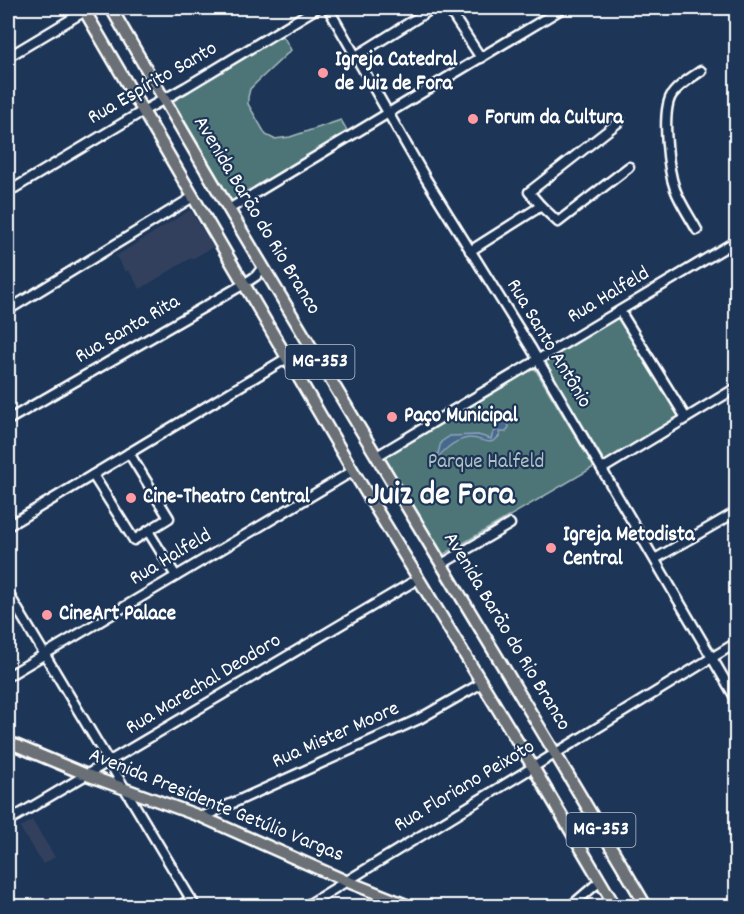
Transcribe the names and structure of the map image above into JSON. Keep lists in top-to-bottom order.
{
  "streets": {
    "main road": ["Avenida Barão do Rio Branco", "MG-353", "Avenida Presidente Getúlio Vargas"],
    "street": [
      "Rua Espírito Santo",
      "Rua Halfeld",
      "Rua Santa Rita",
      "Rua Santo Antônio",
      "Rua Marechal Deodoro",
      "Rua Mister Moore",
      "Rua Floriano Peixoto"
    ]
  },
  "crossings": [
    ["Rua Espírito Santo", "Avenida Barão do Rio Branco"],
    ["Avenida Barão do Rio Branco", "Rua Halfeld"],
    ["Avenida Barão do Rio Branco", "Rua Santa Rita"],
    ["Avenida Barão do Rio Branco", "Rua Marechal Deodoro"],
    ["Avenida Barão do Rio Branco", "Rua Mister Moore"],
    ["Avenida Barão do Rio Branco", "Rua Floriano Peixoto"],
    ["Rua Halfeld", "Rua Santo Antônio"],
    ["Rua Santo Antônio", "Rua Floriano Peixoto"],
    ["Rua Marechal Deodoro", "Avenida Presidente Getúlio Vargas"],
    ["Rua Mister Moore", "Avenida Presidente Getúlio Vargas"],
    ["Rua Floriano Peixoto", "Avenida Presidente Getúlio Vargas"]
  ],
  "districts": ["Juiz de Fora"],
  "parks": ["Parque Halfeld"],
  "places": [
    "Igreja Catedral de Juiz de Fora",
    "Forum da Cultura",
    "Paço Municipal",
    "Cine-Theatro Central",
    "Igreja Metodista Central",
    "CineArt Palace"
  ]
}
